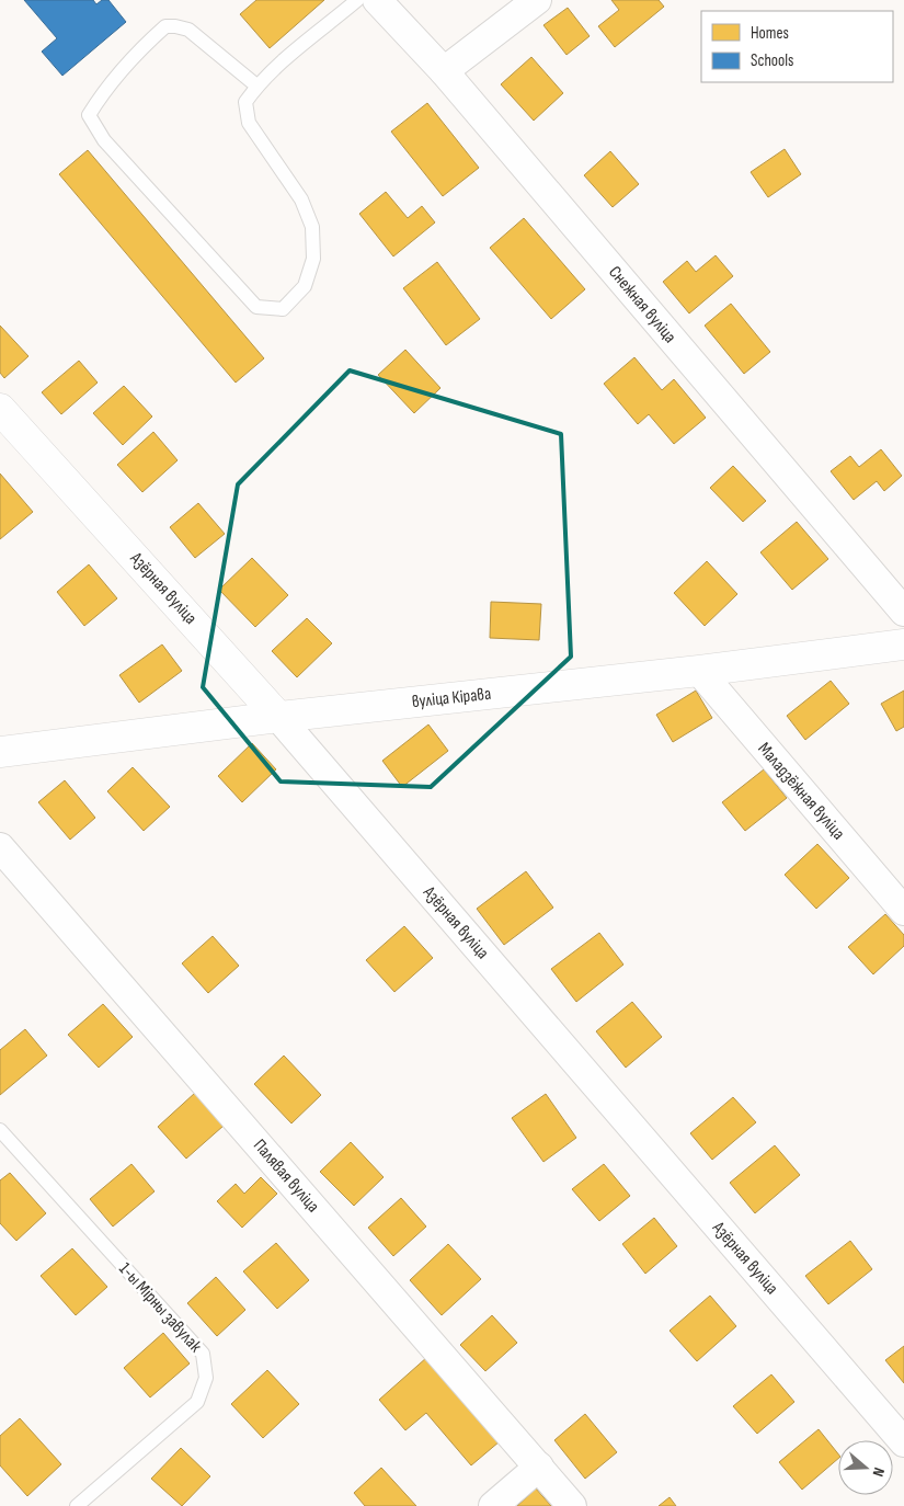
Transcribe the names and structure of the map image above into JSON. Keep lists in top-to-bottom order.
{
  "streets": {
    "main road": ["Азёрная вуліца", "вуліца Кірава"],
    "street": ["Снежная вуліца", "Маладзёжная вуліца", "Палявая вуліца"],
    "lane": ["1-ы Мірны завулак"]
  },
  "crossings": [
    ["Азёрная вуліца", "вуліца Кірава"],
    ["вуліца Кірава", "Маладзёжная вуліца"]
  ],
  "legend": ["Homes", "Schools"],
  "north": "right"
}
